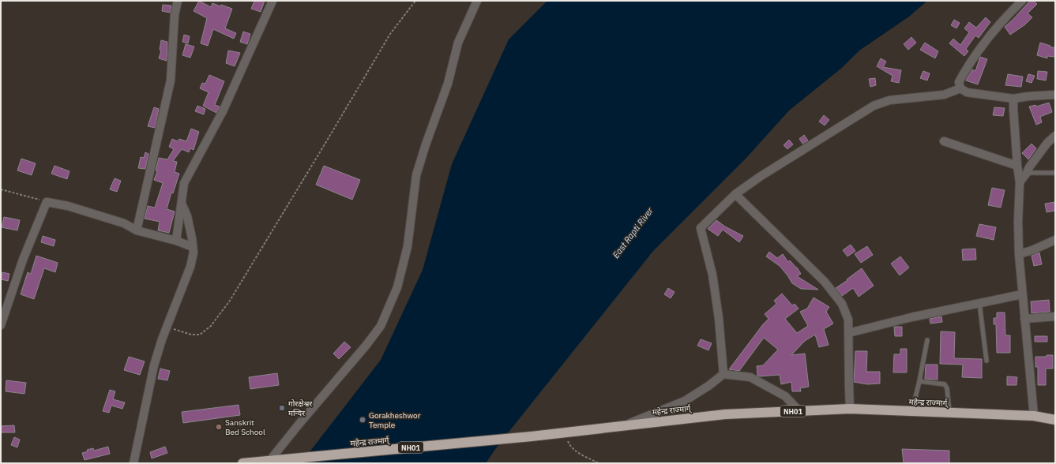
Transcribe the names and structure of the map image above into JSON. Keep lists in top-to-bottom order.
{
  "streets": {
    "highway": ["महेन्द्र राज्मार्ग्", "NH01"]
  },
  "crossings": [
    ["महेन्द्र राज्मार्ग्", "NH01"]
  ],
  "water": ["East Rapti River"],
  "places": ["गोरक्षेश्वर मन्दिर", "Gorakheshwor Temple", "Sanskrit Bed School"]
}
